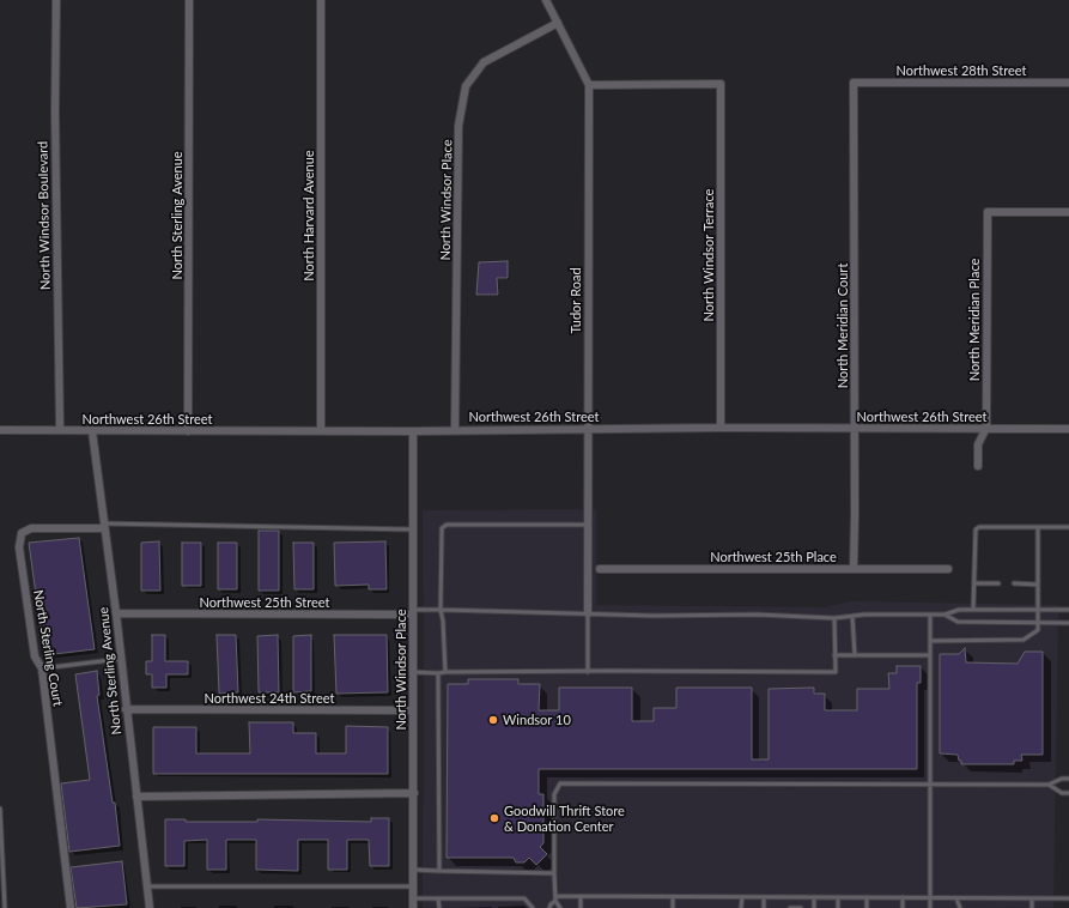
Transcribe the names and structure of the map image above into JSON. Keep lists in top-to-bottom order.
{
  "streets": {
    "street": [
      "Northwest 28th Street",
      "North Windsor Place",
      "North Windsor Boulevard",
      "North Sterling Avenue",
      "North Harvard Avenue",
      "North Windsor Terrace",
      "Tudor Road",
      "North Meridian Place",
      "North Meridian Court",
      "Northwest 26th Street",
      "Northwest 25th Place",
      "Northwest 25th Street",
      "North Sterling Court",
      "Northwest 24th Street"
    ]
  },
  "crossings": [
    ["Northwest 28th Street", "North Meridian Court"],
    ["North Windsor Place", "Tudor Road"],
    ["North Windsor Place", "Northwest 26th Street"],
    ["North Windsor Place", "Northwest 25th Street"],
    ["North Windsor Place", "Northwest 24th Street"],
    ["North Windsor Boulevard", "Northwest 26th Street"],
    ["North Sterling Avenue", "Northwest 26th Street"],
    ["North Sterling Avenue", "Northwest 25th Street"],
    ["North Sterling Avenue", "North Sterling Court"],
    ["North Sterling Avenue", "Northwest 24th Street"],
    ["North Harvard Avenue", "Northwest 26th Street"],
    ["North Windsor Terrace", "Tudor Road"],
    ["North Windsor Terrace", "Northwest 26th Street"],
    ["Tudor Road", "Northwest 26th Street"],
    ["North Meridian Place", "Northwest 26th Street"],
    ["North Meridian Court", "Northwest 26th Street"],
    ["North Meridian Court", "Northwest 25th Place"]
  ],
  "places": ["Windsor 10", "Goodwill Thrift Store & Donation Center"]
}
